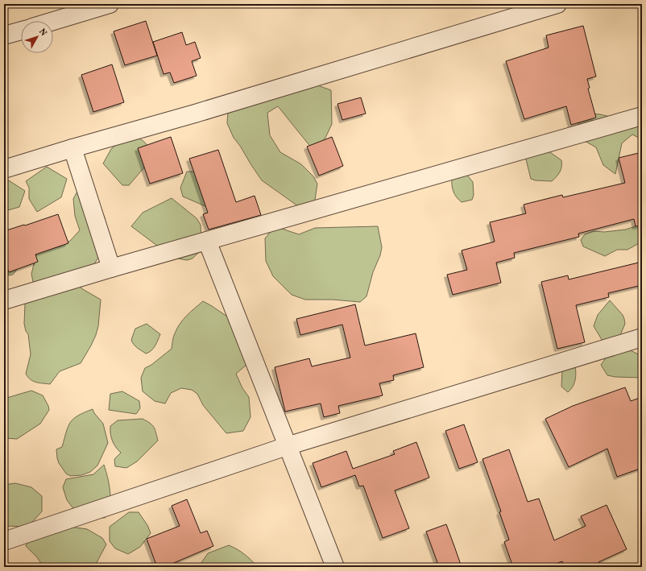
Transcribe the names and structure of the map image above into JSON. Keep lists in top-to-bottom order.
{
  "north": "top right"
}
